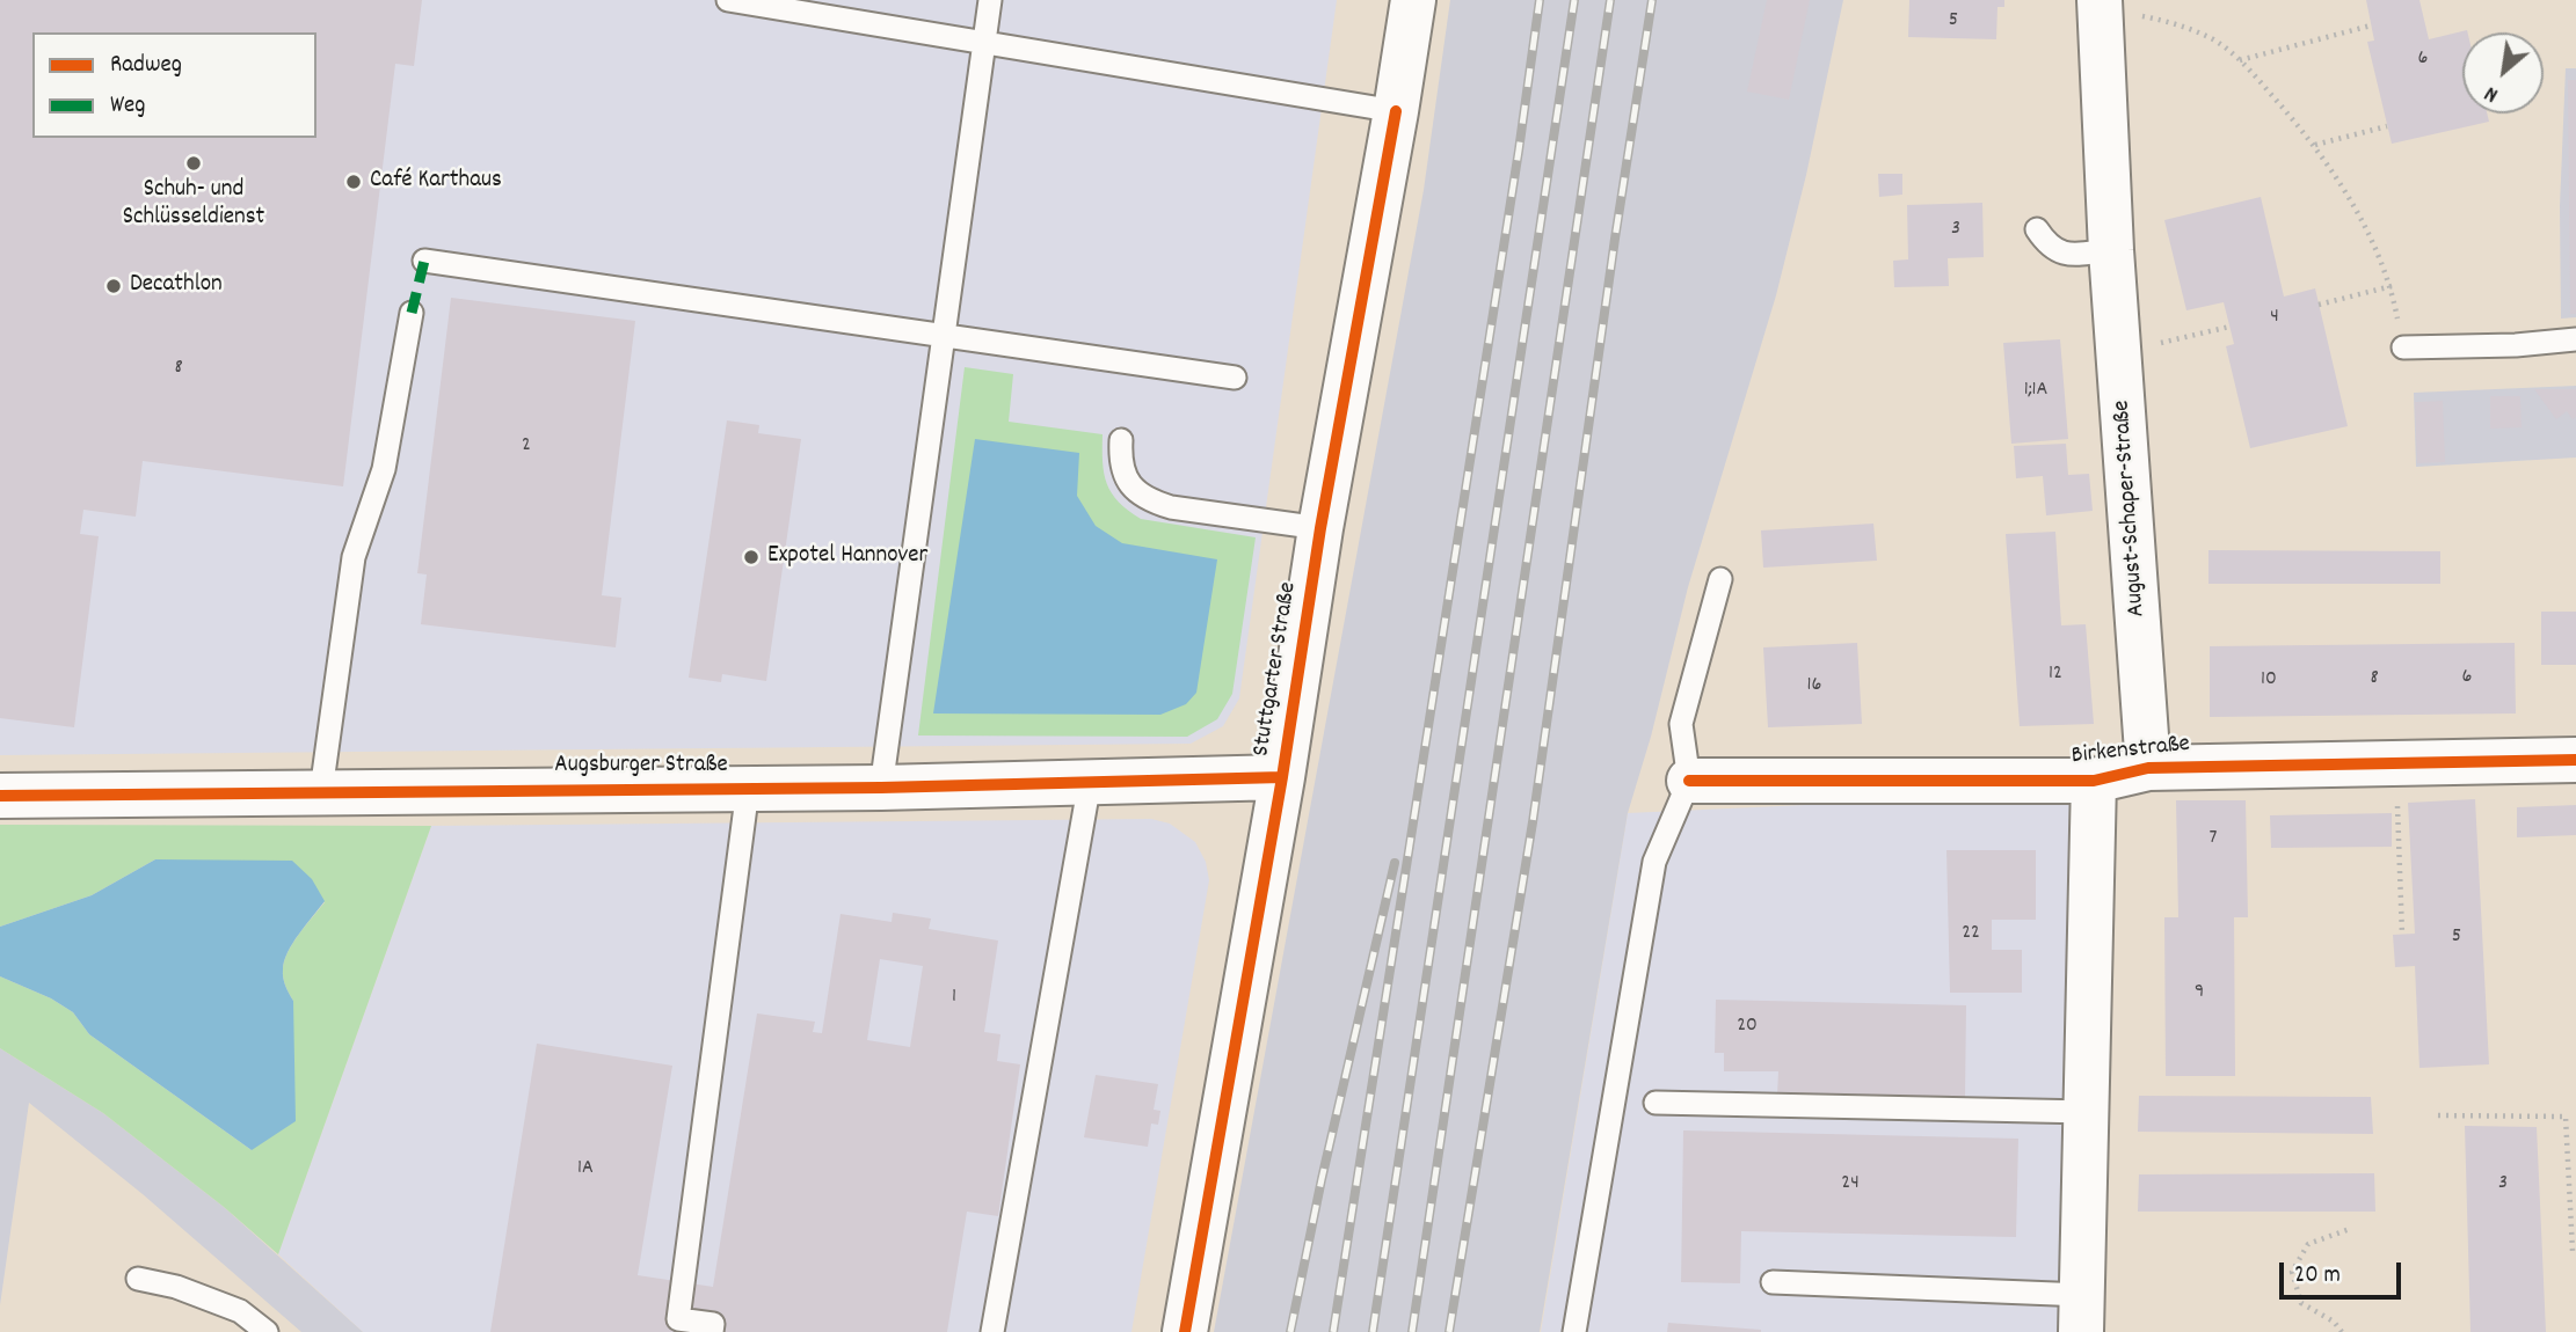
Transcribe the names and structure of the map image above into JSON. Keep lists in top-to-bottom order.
{
  "streets": {
    "street": [
      "August-Schaper-Straße",
      "Stuttgarter Straße",
      "Birkenstraße",
      "Augsburger Straße"
    ]
  },
  "crossings": [
    ["August-Schaper-Straße", "Birkenstraße"],
    ["Stuttgarter Straße", "Augsburger Straße"]
  ],
  "places": [
    "Schuh- und Schlüsseldienst",
    "Café Karthaus",
    "Decathlon",
    "Expotel Hannover"
  ],
  "house_numbers": [
    "5",
    "6",
    "3",
    "4",
    "8",
    "1;1A",
    "2",
    "12",
    "6",
    "8",
    "10",
    "16",
    "7",
    "22",
    "5",
    "9",
    "1",
    "20",
    "1A",
    "24",
    "3"
  ],
  "legend": ["Radweg", "Weg"],
  "scale_bar": "20 m",
  "north": "bottom left"
}
